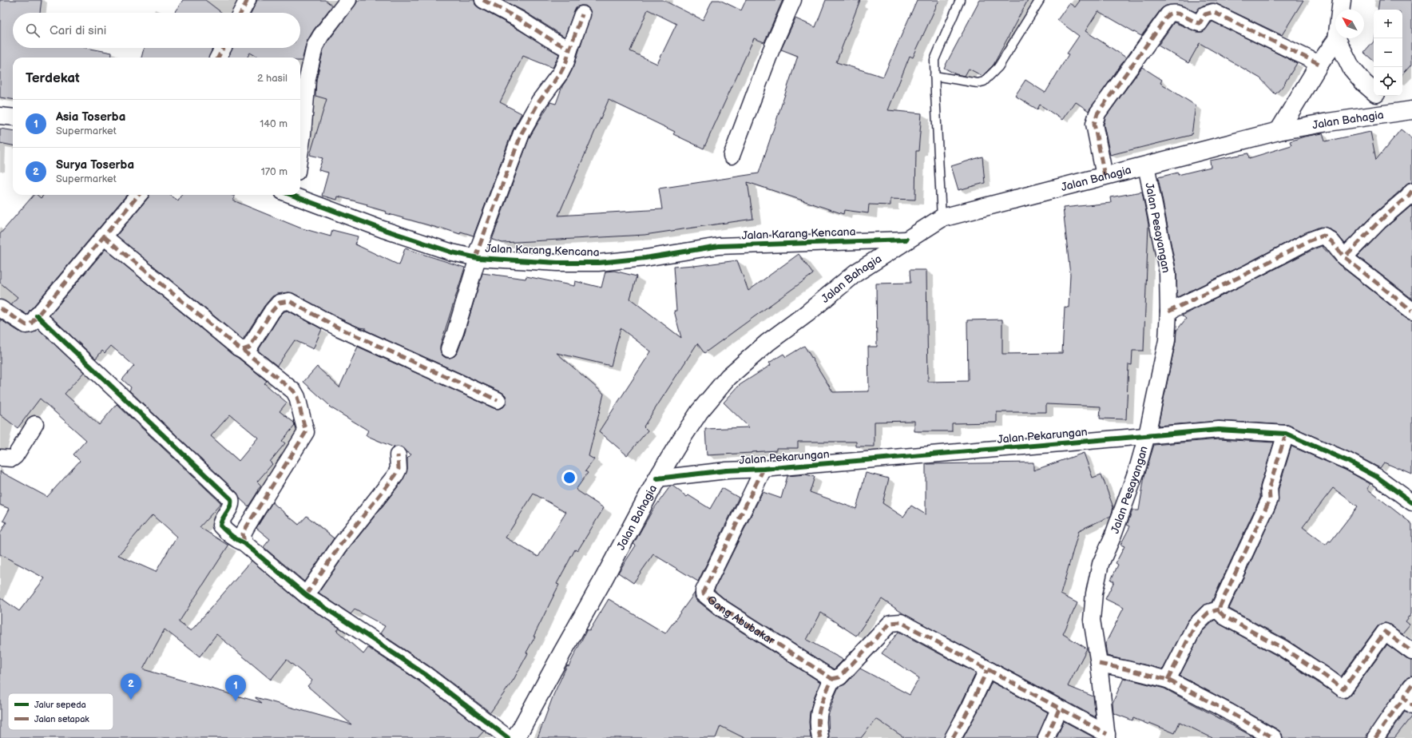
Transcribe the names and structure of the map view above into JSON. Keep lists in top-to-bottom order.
{
  "streets": {
    "main road": ["Jalan Bahagia"],
    "street": [
      "Jalan Pesayangan",
      "Jalan Karang Kencana",
      "Jalan Pekarungan",
      "Gang Abubakar"
    ]
  },
  "crossings": [
    ["Jalan Bahagia", "Jalan Pesayangan"],
    ["Jalan Bahagia", "Jalan Karang Kencana"],
    ["Jalan Bahagia", "Jalan Pekarungan"],
    ["Jalan Pesayangan", "Jalan Pekarungan"],
    ["Jalan Pekarungan", "Gang Abubakar"]
  ],
  "legend": ["Jalur sepeda", "Jalan setapak"],
  "north": "top left",
  "page": {
    "map_buttons": ["+", "−"],
    "search": "Cari di sini",
    "heading": ["Terdekat", "2 hasil"],
    "list": [
      {
        "mark": "1",
        "name": "Asia Toserba",
        "note": "Supermarket",
        "value": "140 m"
      },
      {
        "mark": "2",
        "name": "Surya Toserba",
        "note": "Supermarket",
        "value": "170 m"
      }
    ],
    "pins": ["2", "1"]
  }
}
